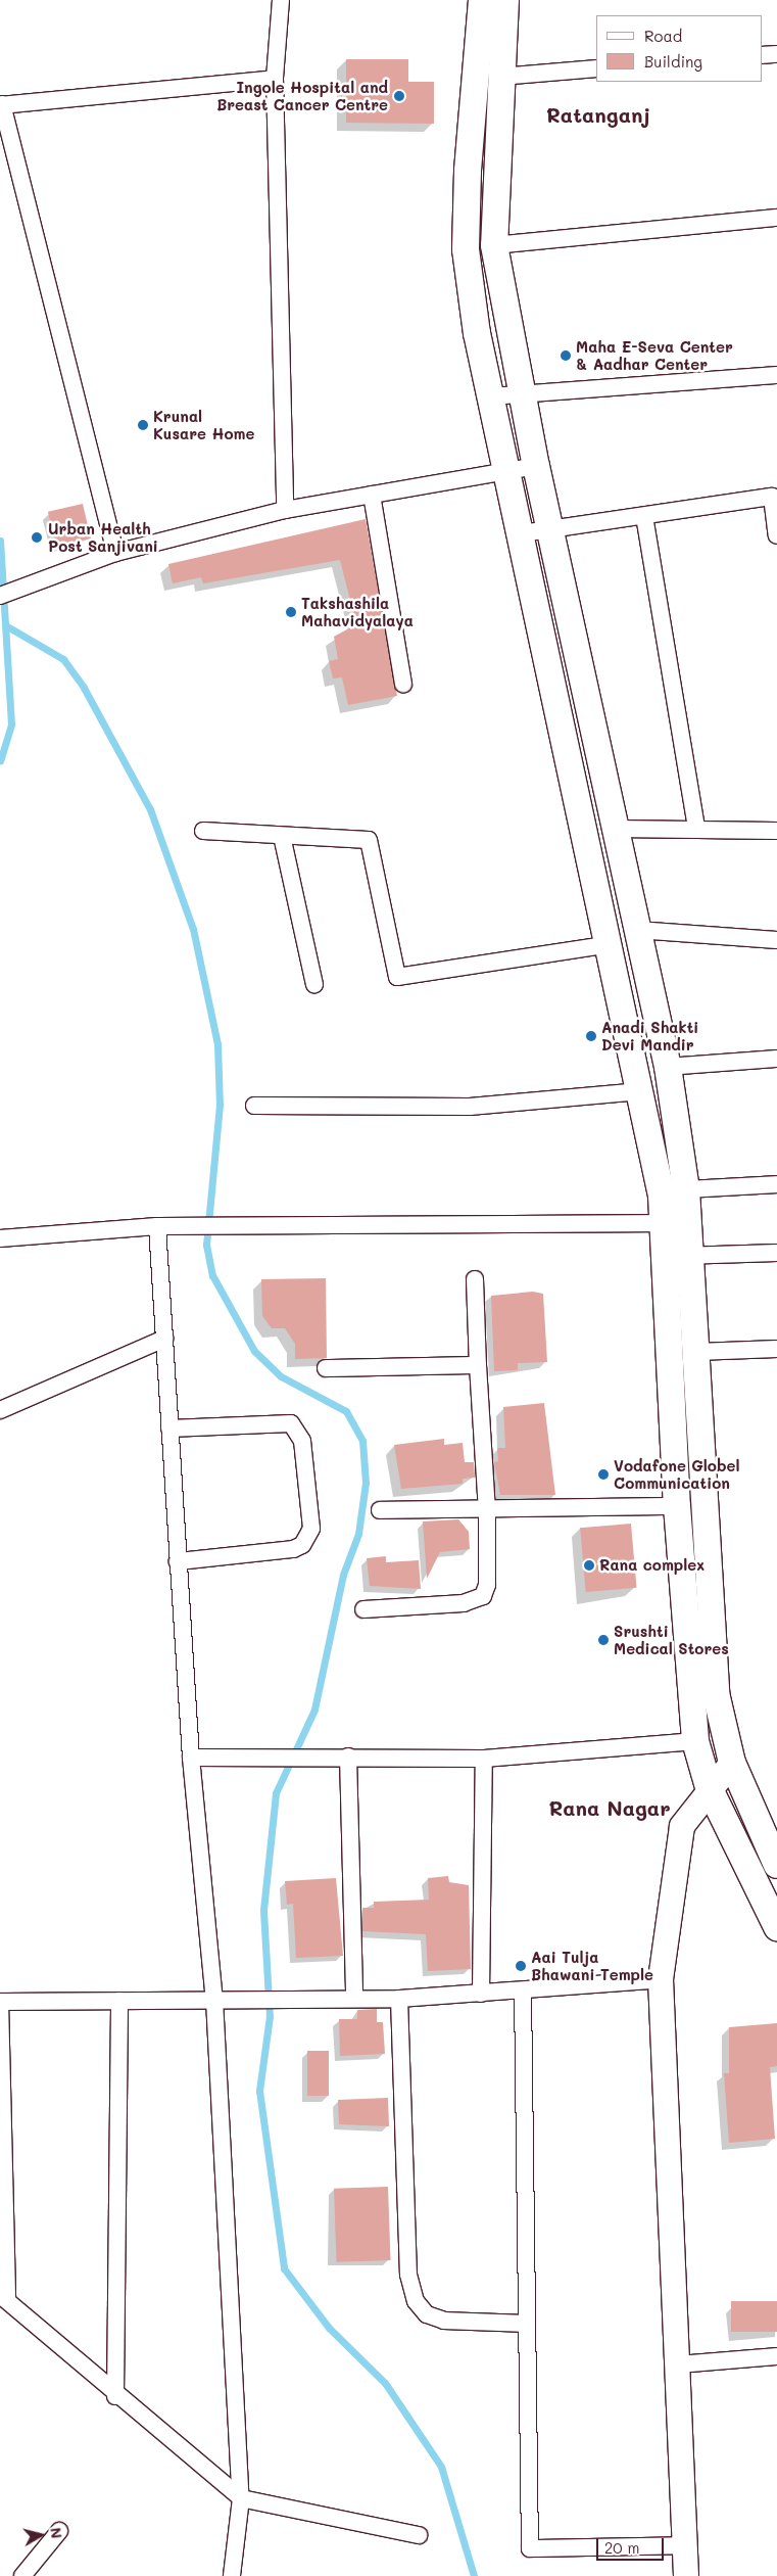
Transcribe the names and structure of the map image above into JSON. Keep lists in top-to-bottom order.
{
  "districts": ["Ratanganj", "Rana Nagar"],
  "places": [
    "Ingole Hospital and Breast Cancer Centre",
    "Maha E-Seva Center & Aadhar Center",
    "Krunal Kusare Home",
    "Urban Health Post Sanjivani",
    "Takshashila Mahavidyalaya",
    "Anadi Shakti Devi Mandir",
    "Vodafone Globel Communication",
    "Rana complex",
    "Srushti Medical Stores",
    "Aai Tulja Bhawani Temple"
  ],
  "legend": ["Road", "Building"],
  "scale_bar": "20 m",
  "north": "right"
}
